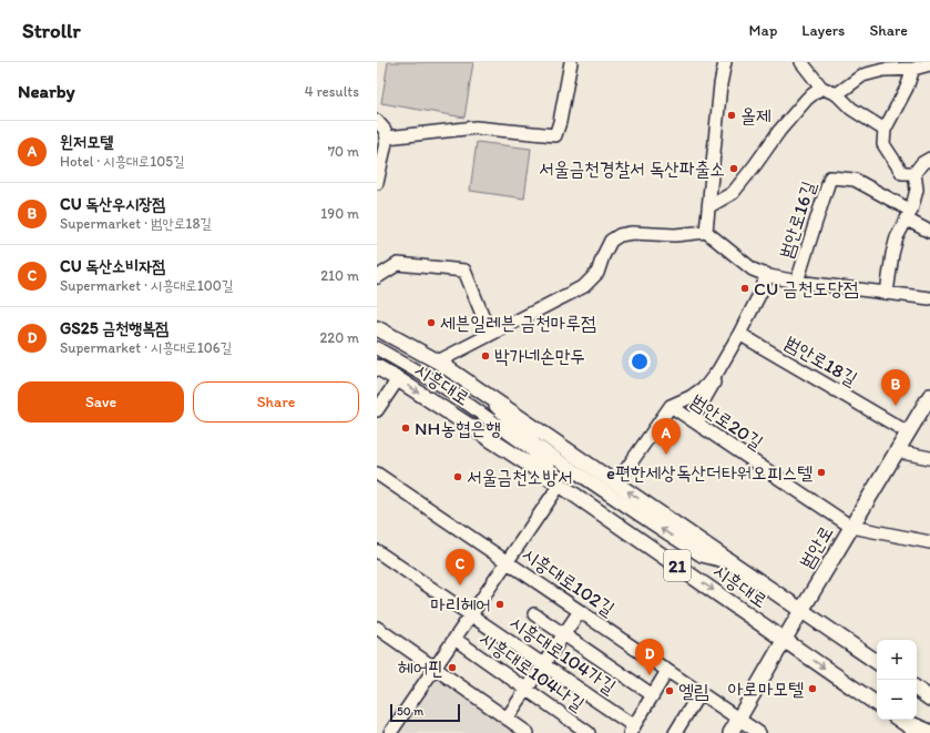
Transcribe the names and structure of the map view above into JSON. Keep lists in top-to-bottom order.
{
  "streets": {
    "main road": ["시흥대로", "범안로", "21"],
    "street": [
      "범안로16길",
      "범안로18길",
      "범안로20길",
      "시흥대로102길",
      "시흥대로104가길",
      "시흥대로104나길"
    ]
  },
  "crossings": [
    ["범안로18길", "범안로"],
    ["시흥대로", "범안로"],
    ["범안로20길", "범안로"],
    ["범안로", "시흥대로102길"]
  ],
  "places": [
    "올제",
    "서울금천경찰서 독산파출소",
    "CU 금천도당점",
    "세븐일레븐 금천마루점",
    "박가네손만두",
    "NH농협은행",
    "e편한세상독산더타워오피스텔",
    "서울금천소방서",
    "마리헤어",
    "헤어핀",
    "아로마모텔",
    "엘림"
  ],
  "scale_bar": "50 m",
  "page": {
    "header": "Strollr",
    "nav": ["Map", "Layers", "Share"],
    "heading": ["Nearby", "4 results"],
    "list": [
      {
        "mark": "A",
        "name": "윈저모텔",
        "note": "Hotel · 시흥대로105길",
        "value": "70 m"
      },
      {
        "mark": "B",
        "name": "CU 독산우시장점",
        "note": "Supermarket · 범안로18길",
        "value": "190 m"
      },
      {
        "mark": "C",
        "name": "CU 독산소비자점",
        "note": "Supermarket · 시흥대로100길",
        "value": "210 m"
      },
      {
        "mark": "D",
        "name": "GS25 금천행복점",
        "note": "Supermarket · 시흥대로106길",
        "value": "220 m"
      }
    ],
    "buttons": ["Save", "Share"],
    "pins": [
      "B",
      "A",
      "C",
      "D"
    ],
    "map_buttons": ["+", "−"],
    "scale": "50 m"
  }
}
